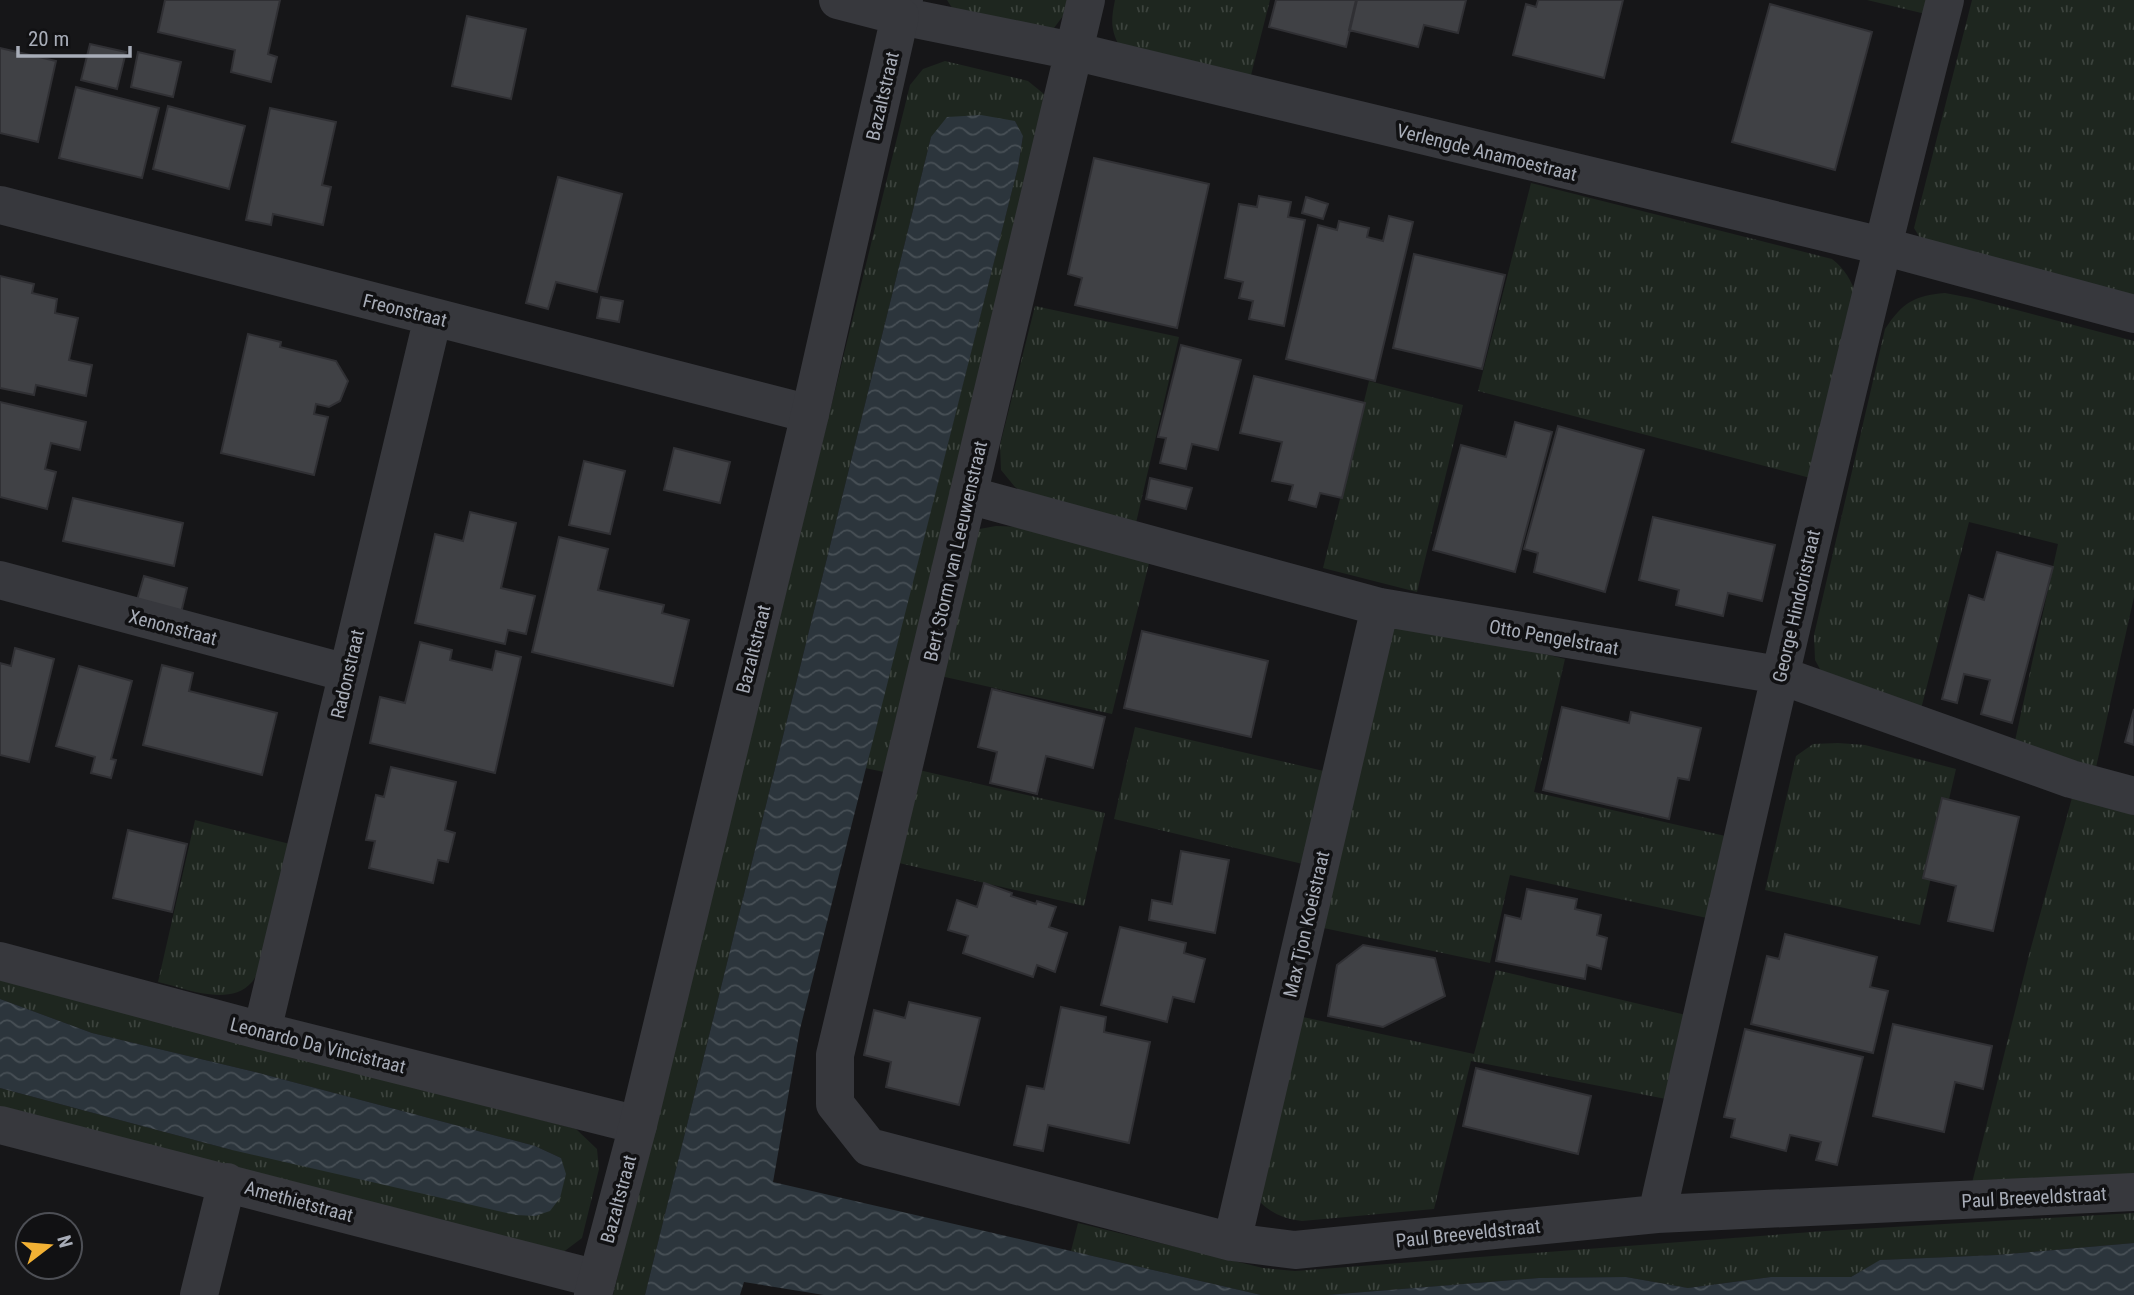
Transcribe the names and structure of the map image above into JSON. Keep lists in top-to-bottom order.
{
  "streets": {
    "street": [
      "Bazaltstraat",
      "Verlengde Anamoestraat",
      "Freonstraat",
      "Bert Storm van Leeuwenstraat",
      "George Hindoristraat",
      "Xenonstraat",
      "Otto Pengelstraat",
      "Radonstraat",
      "Max Tjon Koeistraat",
      "Leonardo Da Vincistraat",
      "Paul Breeveldstraat",
      "Amethietstraat"
    ]
  },
  "crossings": [
    ["Bazaltstraat", "Verlengde Anamoestraat"],
    ["Bazaltstraat", "Freonstraat"],
    ["Bazaltstraat", "Leonardo Da Vincistraat"],
    ["Bazaltstraat", "Amethietstraat"],
    ["Verlengde Anamoestraat", "Bert Storm van Leeuwenstraat"],
    ["Verlengde Anamoestraat", "George Hindoristraat"],
    ["Freonstraat", "Radonstraat"],
    ["Bert Storm van Leeuwenstraat", "Otto Pengelstraat"],
    ["Bert Storm van Leeuwenstraat", "Paul Breeveldstraat"],
    ["George Hindoristraat", "Otto Pengelstraat"],
    ["George Hindoristraat", "Paul Breeveldstraat"],
    ["Xenonstraat", "Radonstraat"],
    ["Otto Pengelstraat", "Max Tjon Koeistraat"],
    ["Radonstraat", "Leonardo Da Vincistraat"],
    ["Max Tjon Koeistraat", "Paul Breeveldstraat"]
  ],
  "scale_bar": "20 m",
  "north": "right"
}
